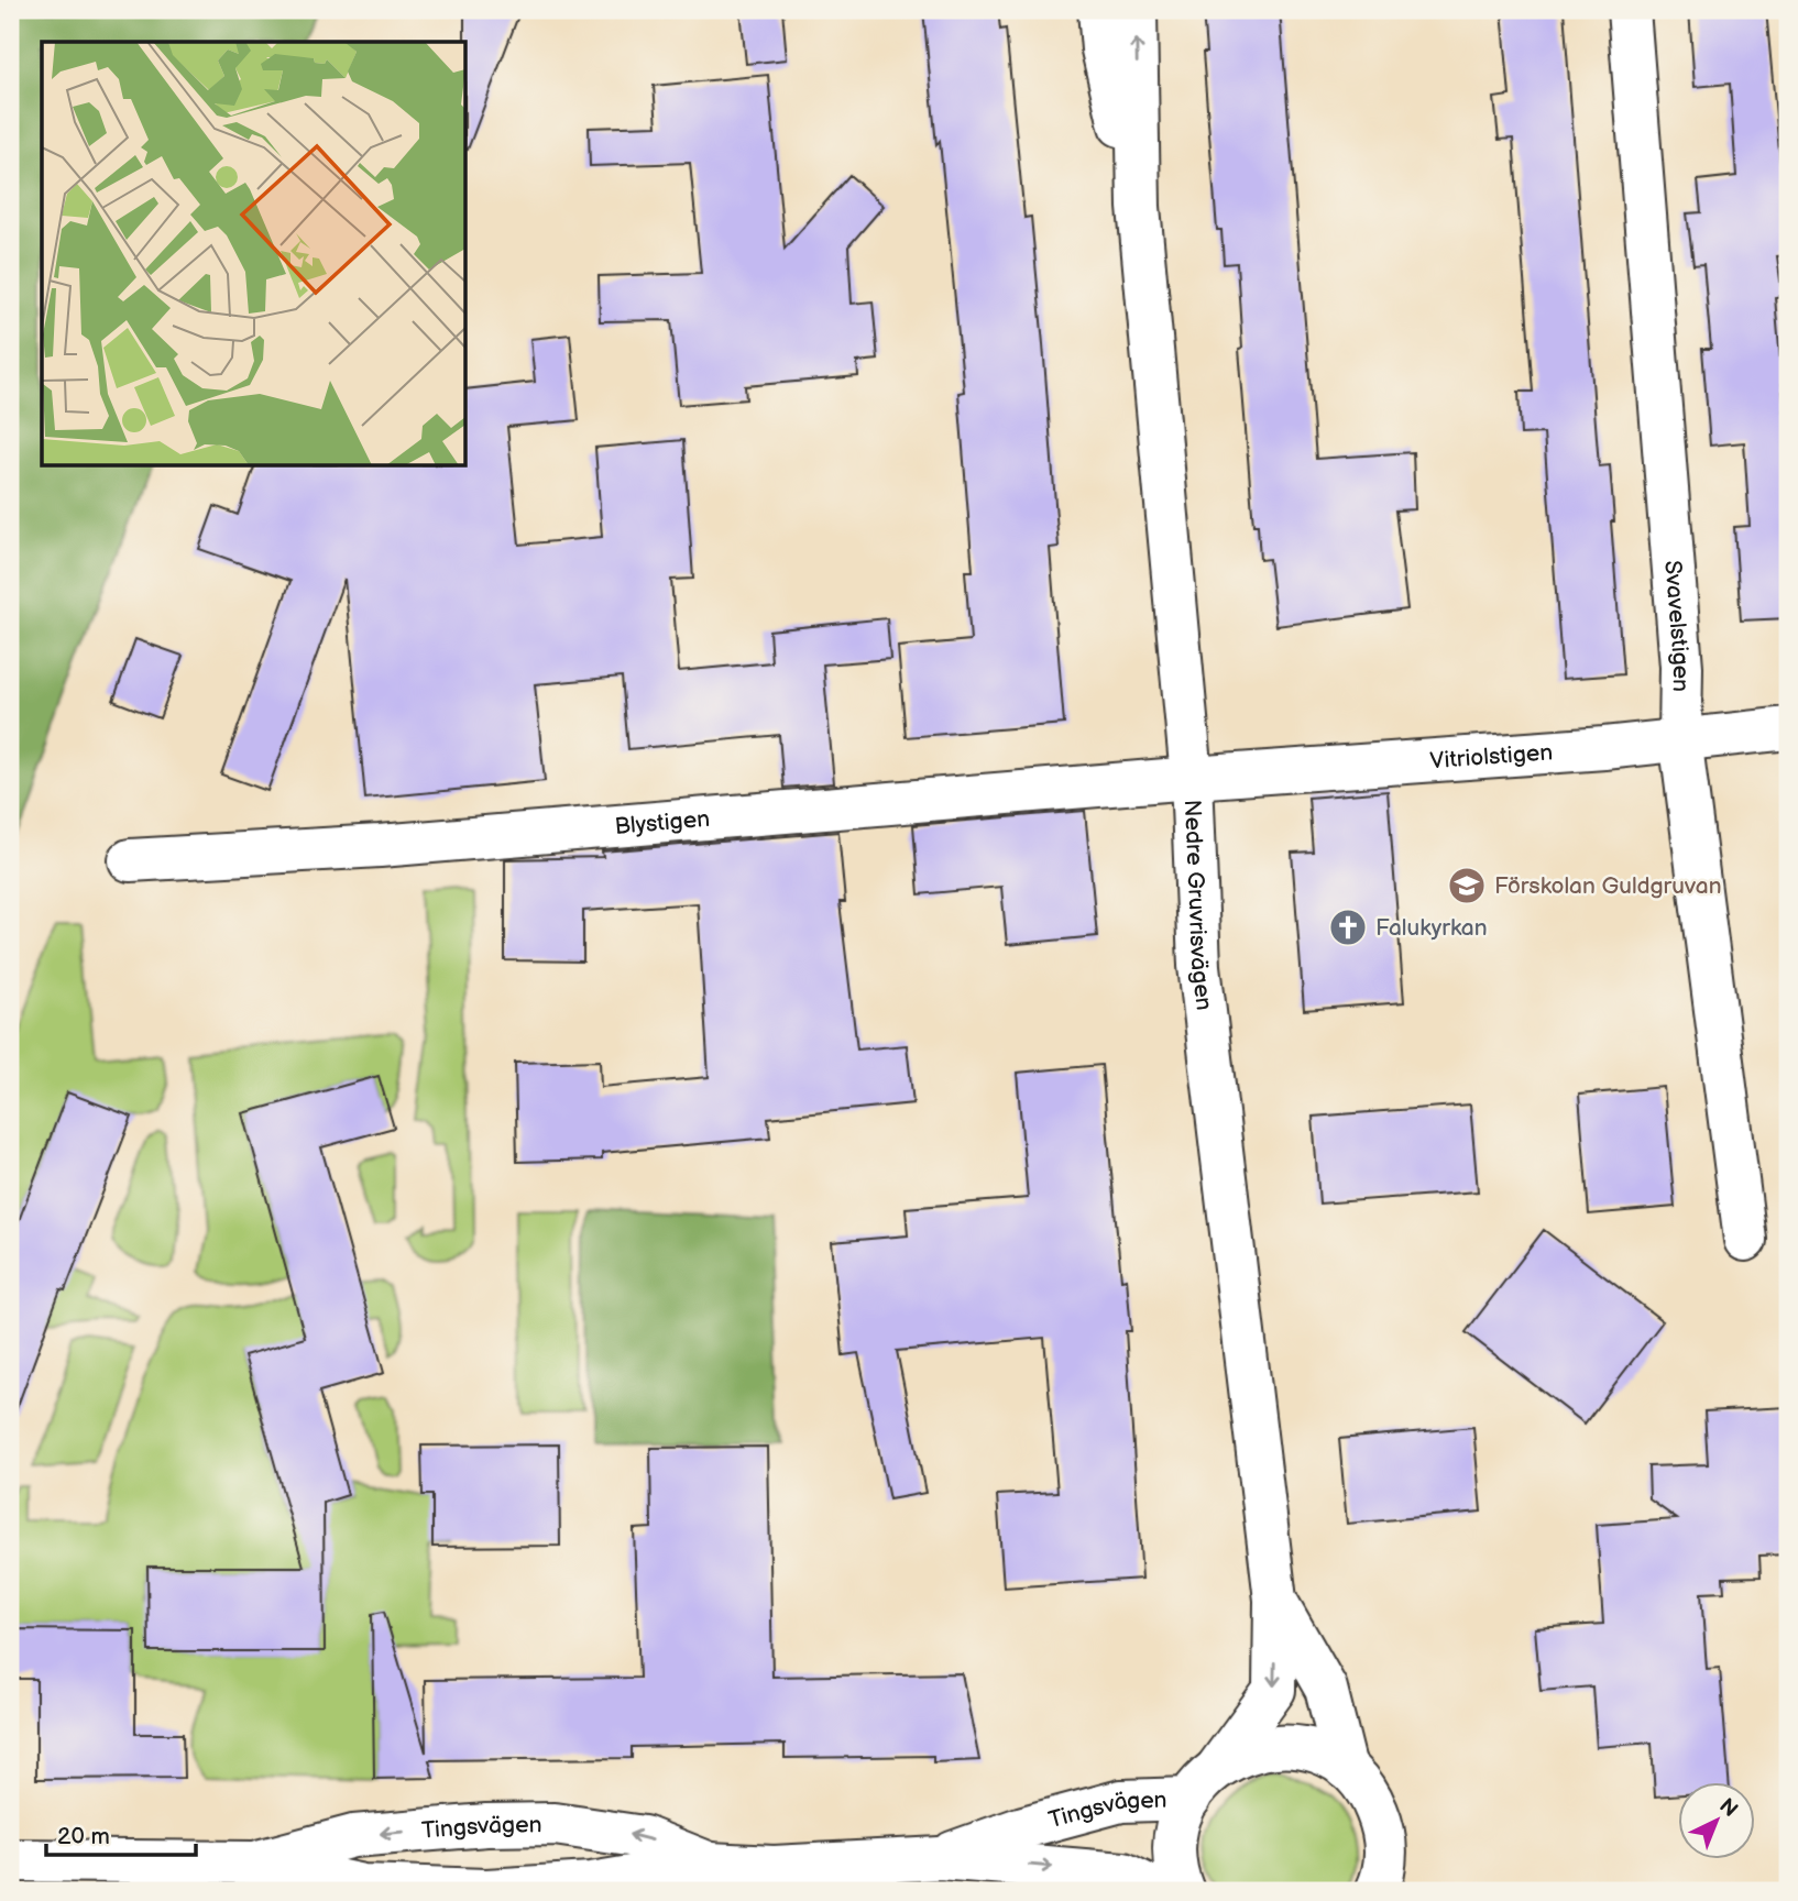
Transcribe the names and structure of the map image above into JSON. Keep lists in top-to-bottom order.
{
  "streets": {
    "street": [
      "Svavelstigen",
      "Vitriolstigen",
      "Blystigen",
      "Nedre Gruvrisvägen",
      "Tingsvägen"
    ]
  },
  "crossings": [
    ["Svavelstigen", "Vitriolstigen"],
    ["Vitriolstigen", "Blystigen"],
    ["Vitriolstigen", "Nedre Gruvrisvägen"],
    ["Blystigen", "Nedre Gruvrisvägen"],
    ["Nedre Gruvrisvägen", "Tingsvägen"]
  ],
  "places": {
    "school or university": ["Förskolan Guldgruvan"],
    "church": ["Falukyrkan"]
  },
  "scale_bar": "20 m",
  "north": "top right"
}
